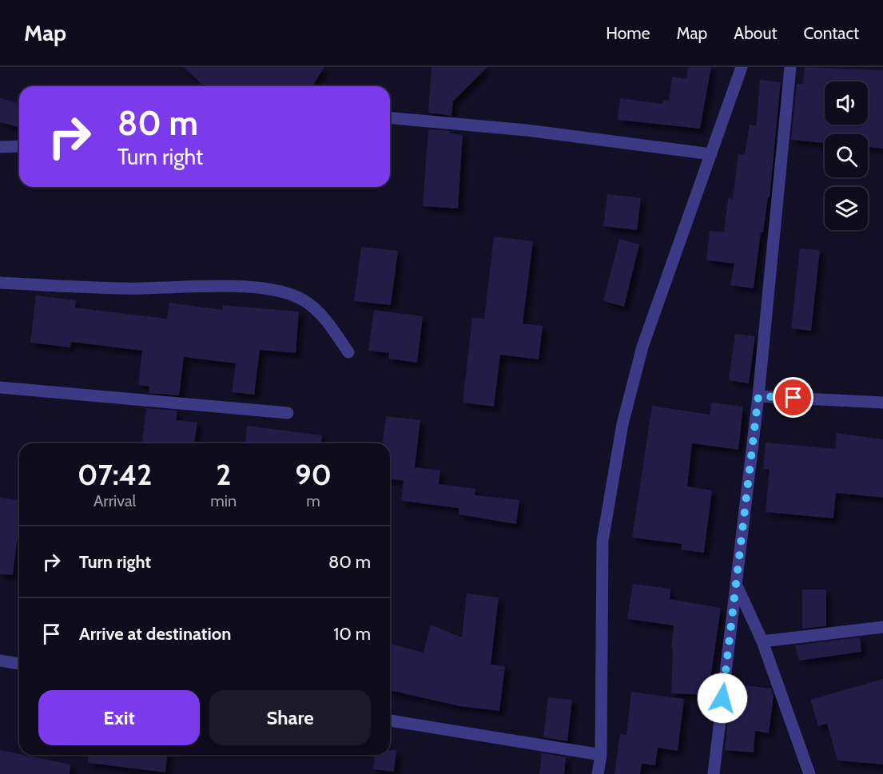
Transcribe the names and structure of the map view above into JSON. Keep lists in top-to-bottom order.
{
  "page": {
    "header": "Map",
    "nav": [
      "Home",
      "Map",
      "About",
      "Contact"
    ],
    "turn": ["80 m", "Turn right"],
    "eta": [
      "07:42",
      "Arrival",
      "2",
      "min",
      "90",
      "m"
    ],
    "list": [
      {
        "name": "Turn right",
        "value": "80 m"
      },
      {
        "name": "Arrive at destination",
        "value": "10 m"
      }
    ],
    "buttons": ["Exit", "Share"]
  }
}
